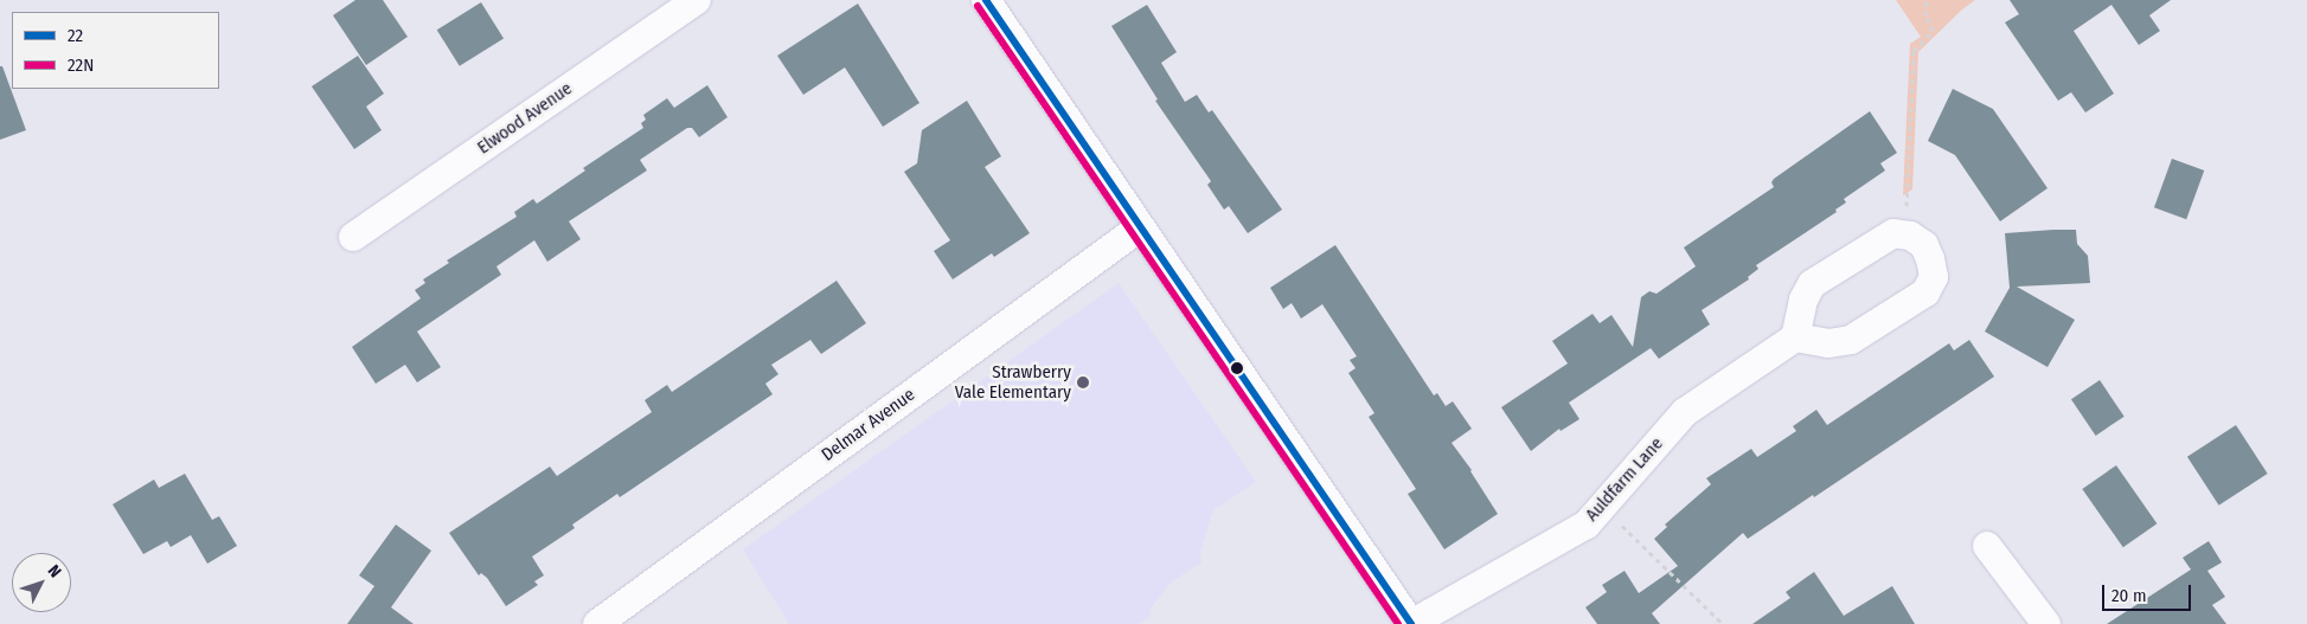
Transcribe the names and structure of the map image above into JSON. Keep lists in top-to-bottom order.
{
  "streets": {
    "street": ["Elwood Avenue", "Delmar Avenue", "Auldfarm Lane"]
  },
  "places": ["Strawberry Vale Elementary"],
  "lines": ["transit line 22", "transit line 22N"],
  "legend": ["22", "22N"],
  "scale_bar": "20 m",
  "north": "top right"
}
